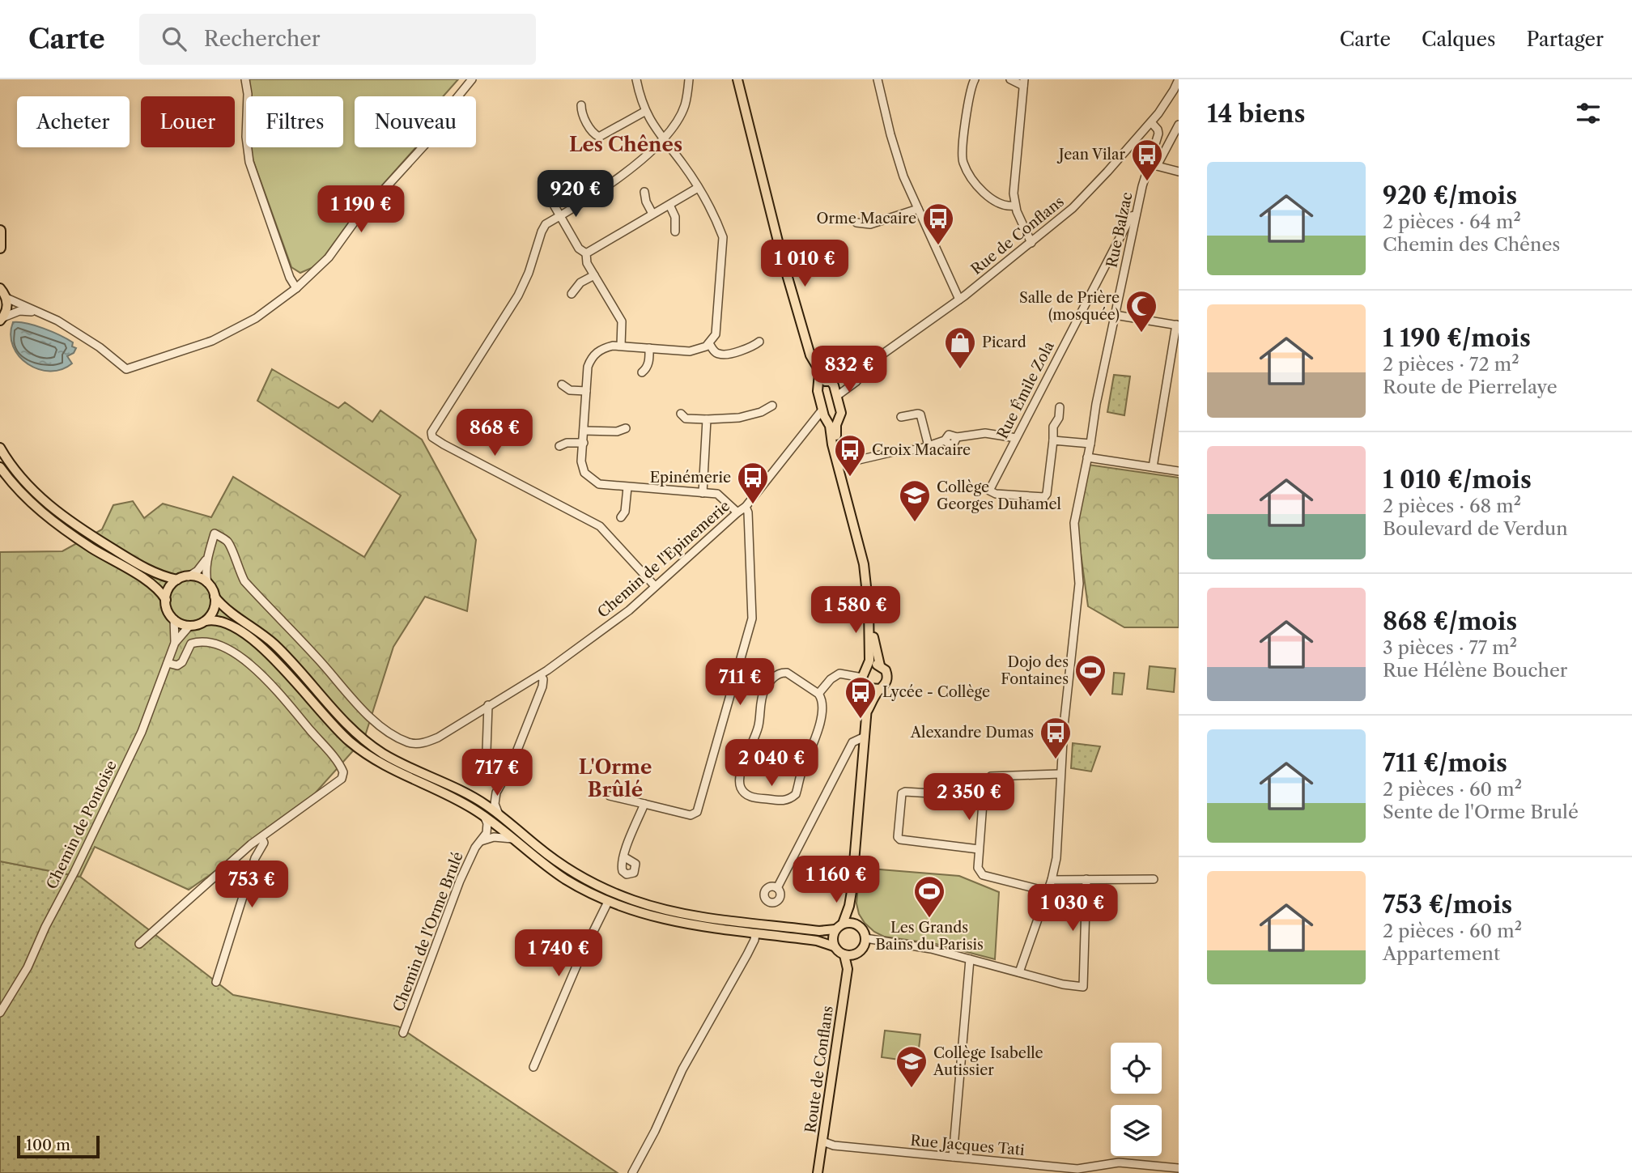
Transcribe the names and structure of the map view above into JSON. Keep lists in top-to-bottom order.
{
  "streets": {
    "main road": ["Route de Conflans"],
    "street": [
      "Rue Balzac",
      "Rue de Conflans",
      "Rue Émile Zola",
      "Chemin de l'Epinemerie",
      "Chemin de Pontoise",
      "Chemin de l'Orme Brulé",
      "Rue Jacques Tati"
    ]
  },
  "crossings": [
    ["Rue Balzac", "Rue de Conflans"],
    ["Rue Balzac", "Rue Émile Zola"],
    ["Route de Conflans", "Rue Jacques Tati"]
  ],
  "districts": ["Les Chênes", "L'Orme Brûlé"],
  "places": {
    "bus stop": [
      "Jean Vilar",
      "Orme Macaire",
      "Croix Macaire",
      "Epinémerie",
      "Lycée - Collège",
      "Alexandre Dumas"
    ],
    "mosque": ["Salle de Prière (mosquée)"],
    "shop": ["Picard"],
    "school or university": ["Collège Georges Duhamel", "Collège Isabelle Autissier"],
    "sports": ["Dojo des Fontaines", "Les Grands Bains du Parisis"]
  },
  "scale_bar": "100 m",
  "page": {
    "header": "Carte",
    "search": "Rechercher",
    "nav": ["Carte", "Calques", "Partager"],
    "heading": "14 biens",
    "chip": [
      "Acheter",
      "Louer",
      "Filtres",
      "Nouveau"
    ],
    "list": [
      {
        "name": "920 €/mois",
        "note": "2 pièces · 64 m² · Chemin des Chênes"
      },
      {
        "name": "1 190 €/mois",
        "note": "2 pièces · 72 m² · Route de Pierrelaye"
      },
      {
        "name": "1 010 €/mois",
        "note": "2 pièces · 68 m² · Boulevard de Verdun"
      },
      {
        "name": "868 €/mois",
        "note": "3 pièces · 77 m² · Rue Hélène Boucher"
      },
      {
        "name": "711 €/mois",
        "note": "2 pièces · 60 m² · Sente de l'Orme Brulé"
      },
      {
        "name": "753 €/mois",
        "note": "2 pièces · 60 m² · Appartement"
      }
    ],
    "price": [
      "920 €",
      "1 190 €",
      "1 010 €",
      "832 €",
      "868 €",
      "1 580 €",
      "711 €",
      "2 040 €",
      "717 €",
      "2 350 €",
      "1 160 €",
      "753 €",
      "1 030 €",
      "1 740 €"
    ],
    "scale": "100 m"
  }
}
